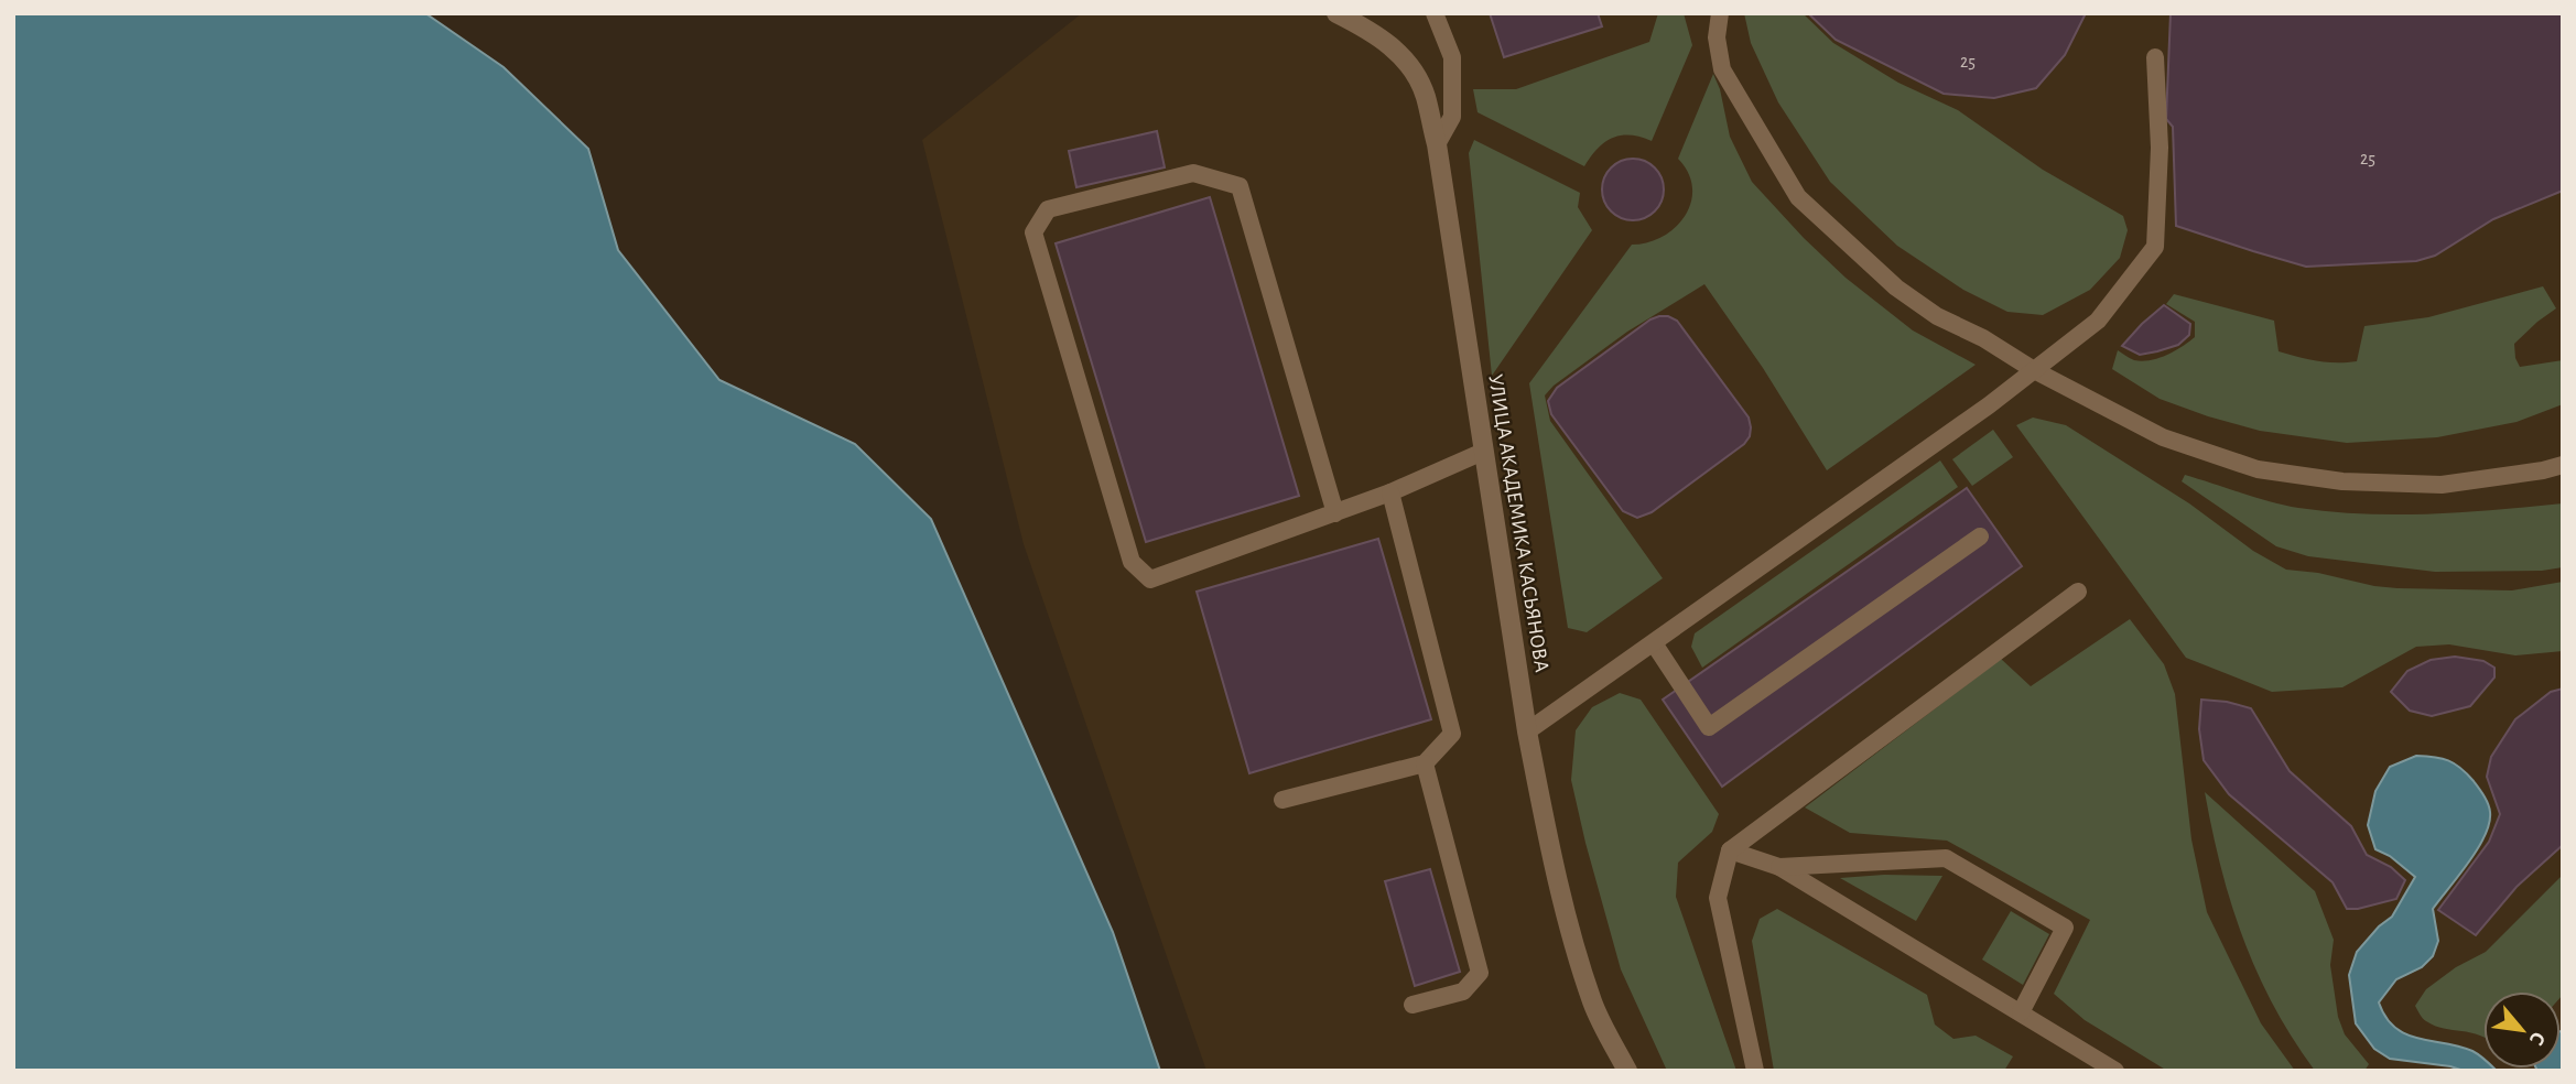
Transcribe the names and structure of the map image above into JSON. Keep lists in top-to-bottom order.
{
  "streets": {
    "street": ["УЛИЦА АКАДЕМИКА КАСЬЯНОВА"]
  },
  "house_numbers": ["25", "25"],
  "north": "bottom right"
}
